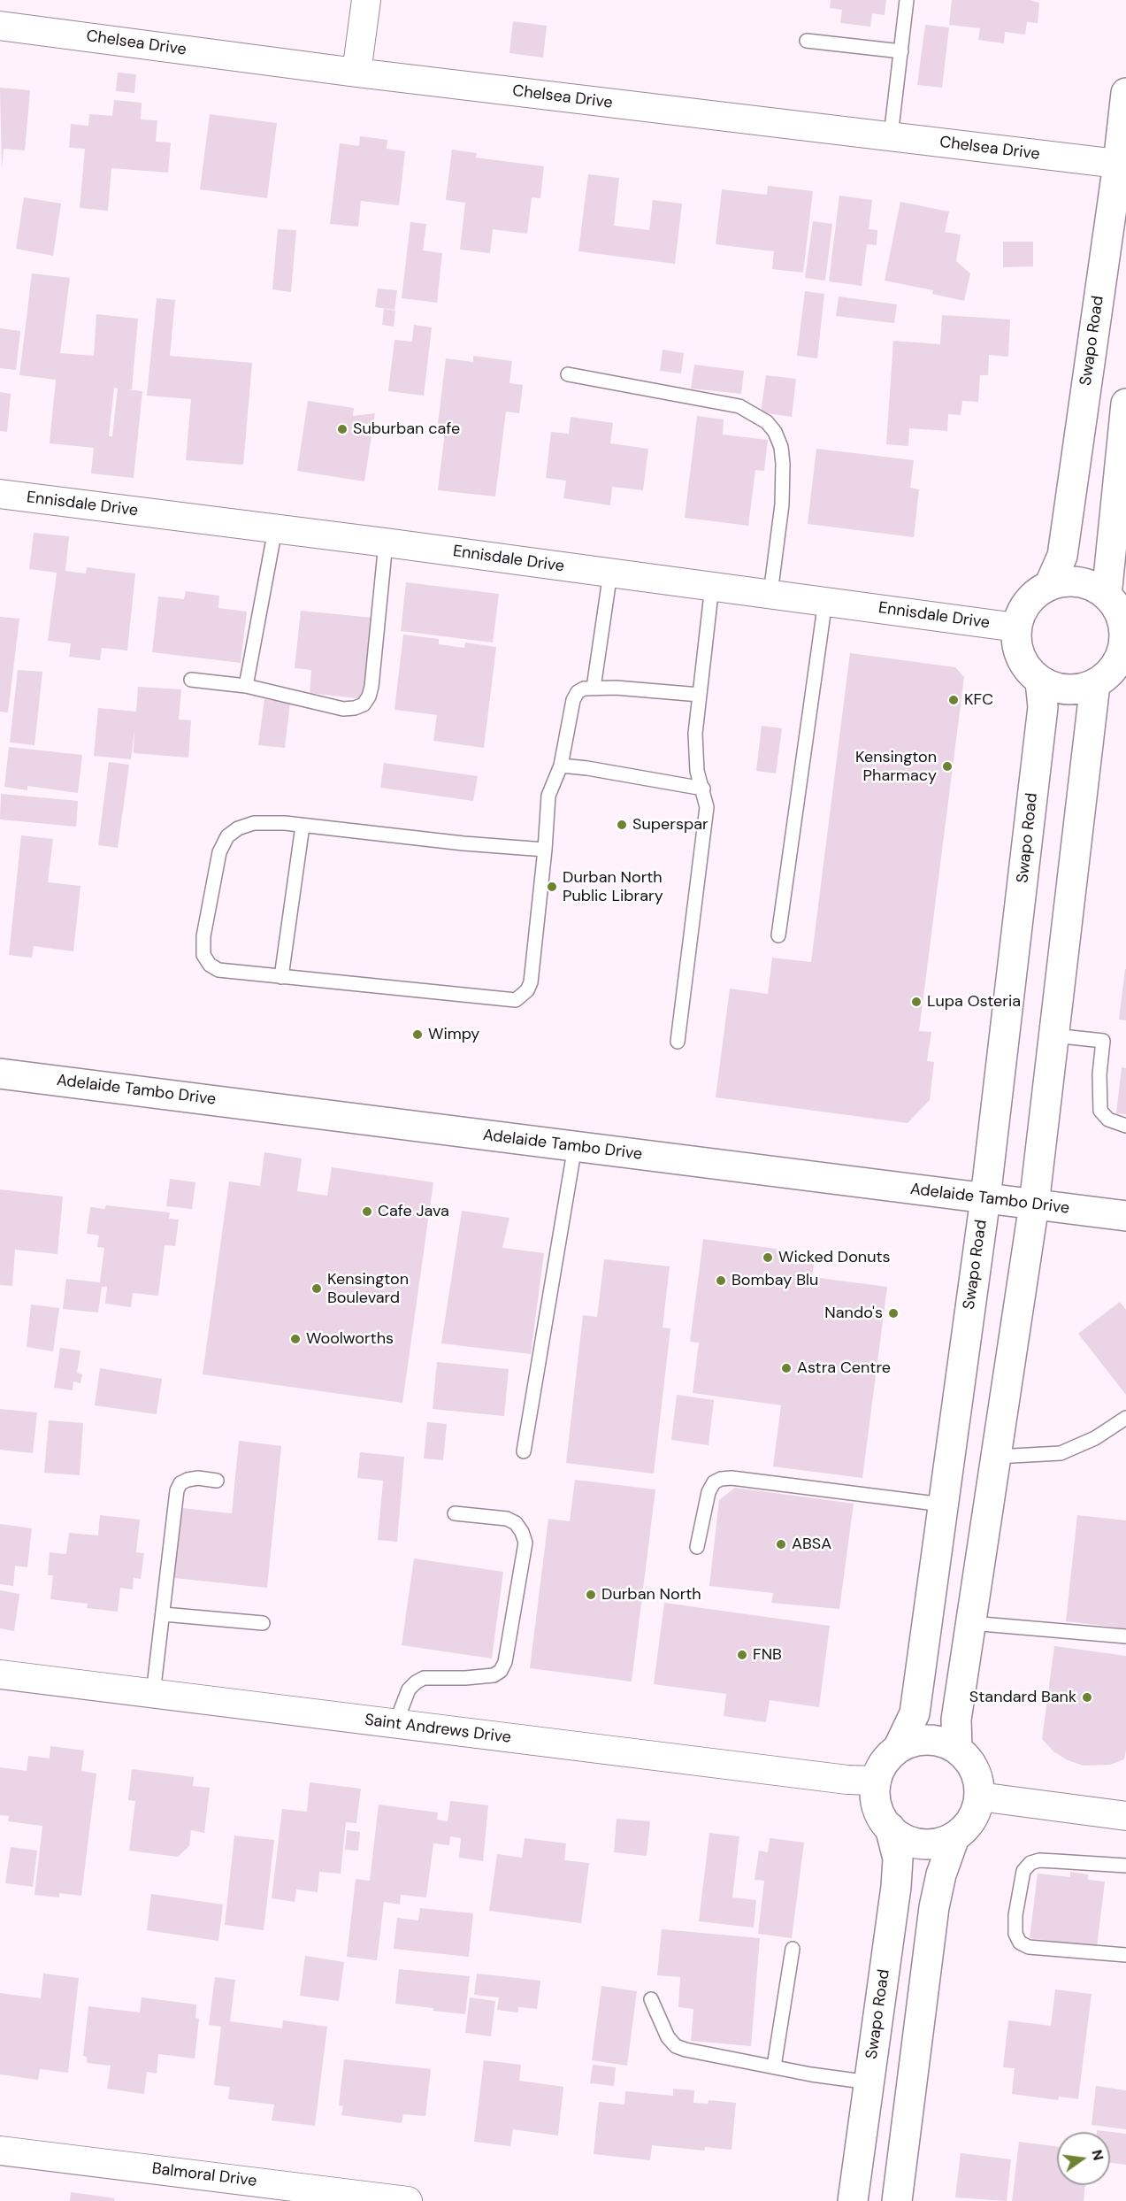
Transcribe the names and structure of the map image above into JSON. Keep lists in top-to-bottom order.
{
  "streets": {
    "street": [
      "Chelsea Drive",
      "Swapo Road",
      "Ennisdale Drive",
      "Adelaide Tambo Drive",
      "Saint Andrews Drive",
      "Balmoral Drive"
    ]
  },
  "crossings": [
    ["Chelsea Drive", "Swapo Road"],
    ["Swapo Road", "Ennisdale Drive"],
    ["Swapo Road", "Adelaide Tambo Drive"],
    ["Swapo Road", "Saint Andrews Drive"]
  ],
  "places": [
    "Suburban cafe",
    "KFC",
    "Kensington Pharmacy",
    "Superspar",
    "Durban North Public Library",
    "Lupa Osteria",
    "Wimpy",
    "Cafe Java",
    "Wicked Donuts",
    "Bombay Blu",
    "Kensington Boulevard",
    "Nando's",
    "Woolworths",
    "Astra Centre",
    "ABSA",
    "Durban North",
    "FNB",
    "Standard Bank"
  ],
  "north": "right"
}
